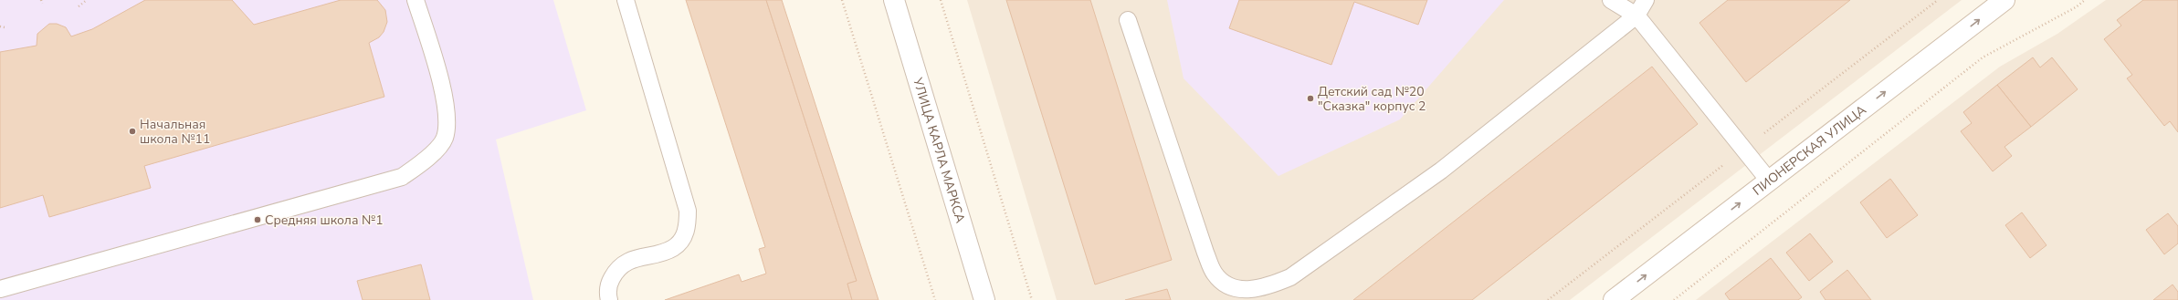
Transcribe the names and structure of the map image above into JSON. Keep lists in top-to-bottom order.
{
  "streets": {
    "street": ["УЛИЦА КАРЛА МАРКСА", "ПИОНЕРСКАЯ УЛИЦА"]
  },
  "one_way": ["ПИОНЕРСКАЯ УЛИЦА"],
  "places": ["Детский сад №20 \"Сказка\" корпус 2", "Начальная школа №11", "Средняя школа №1"]
}
